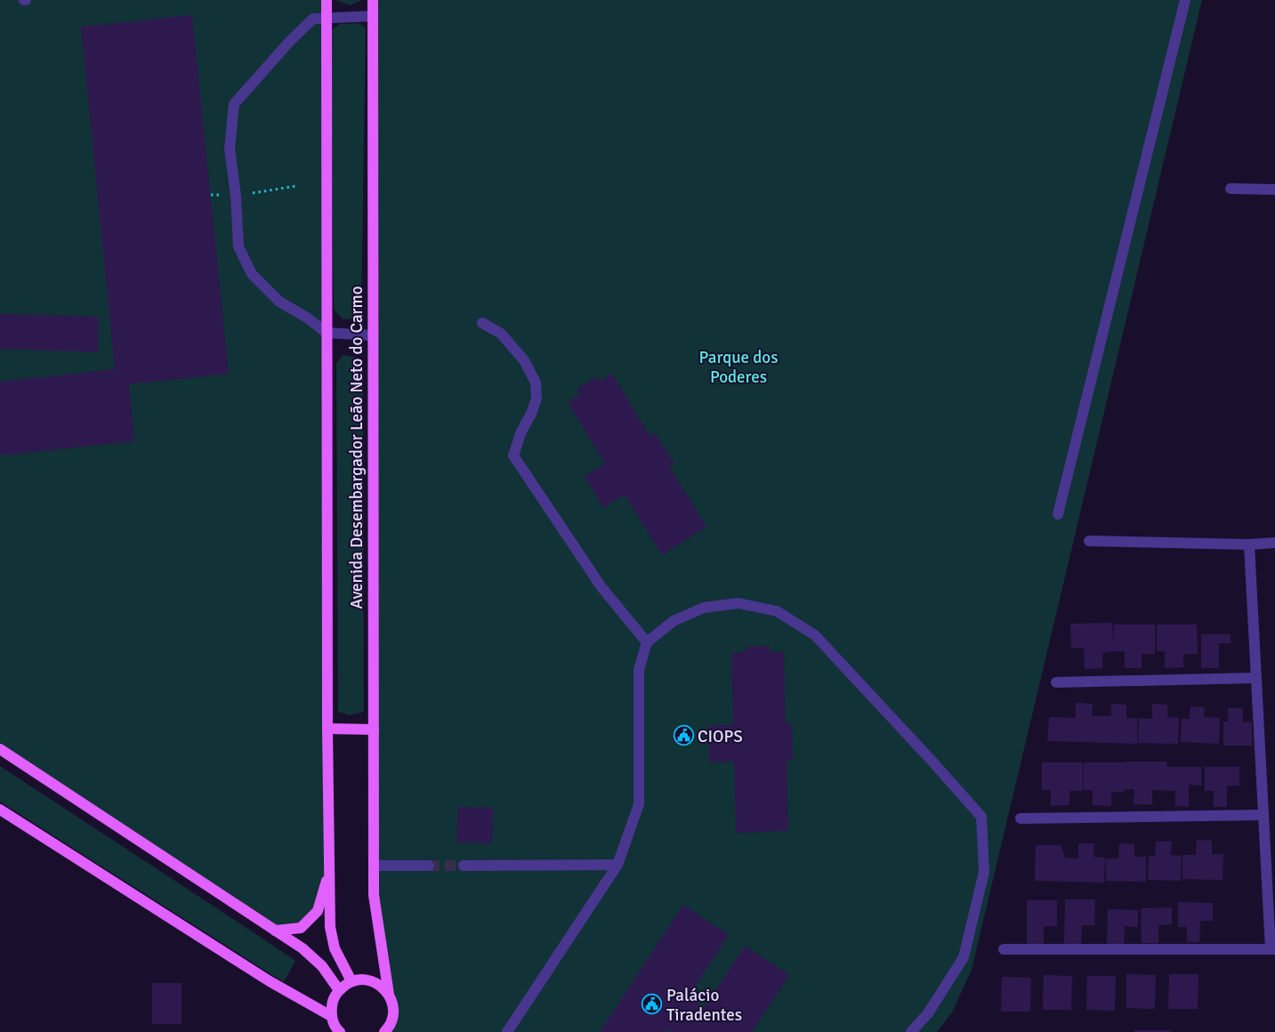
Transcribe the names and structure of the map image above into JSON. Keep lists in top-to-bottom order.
{
  "streets": {
    "main road": ["Avenida Desembargador Leão Neto do Carmo"]
  },
  "parks": ["Parque dos Poderes"],
  "places": {
    "public building": ["CIOPS", "Palácio Tiradentes"]
  }
}
